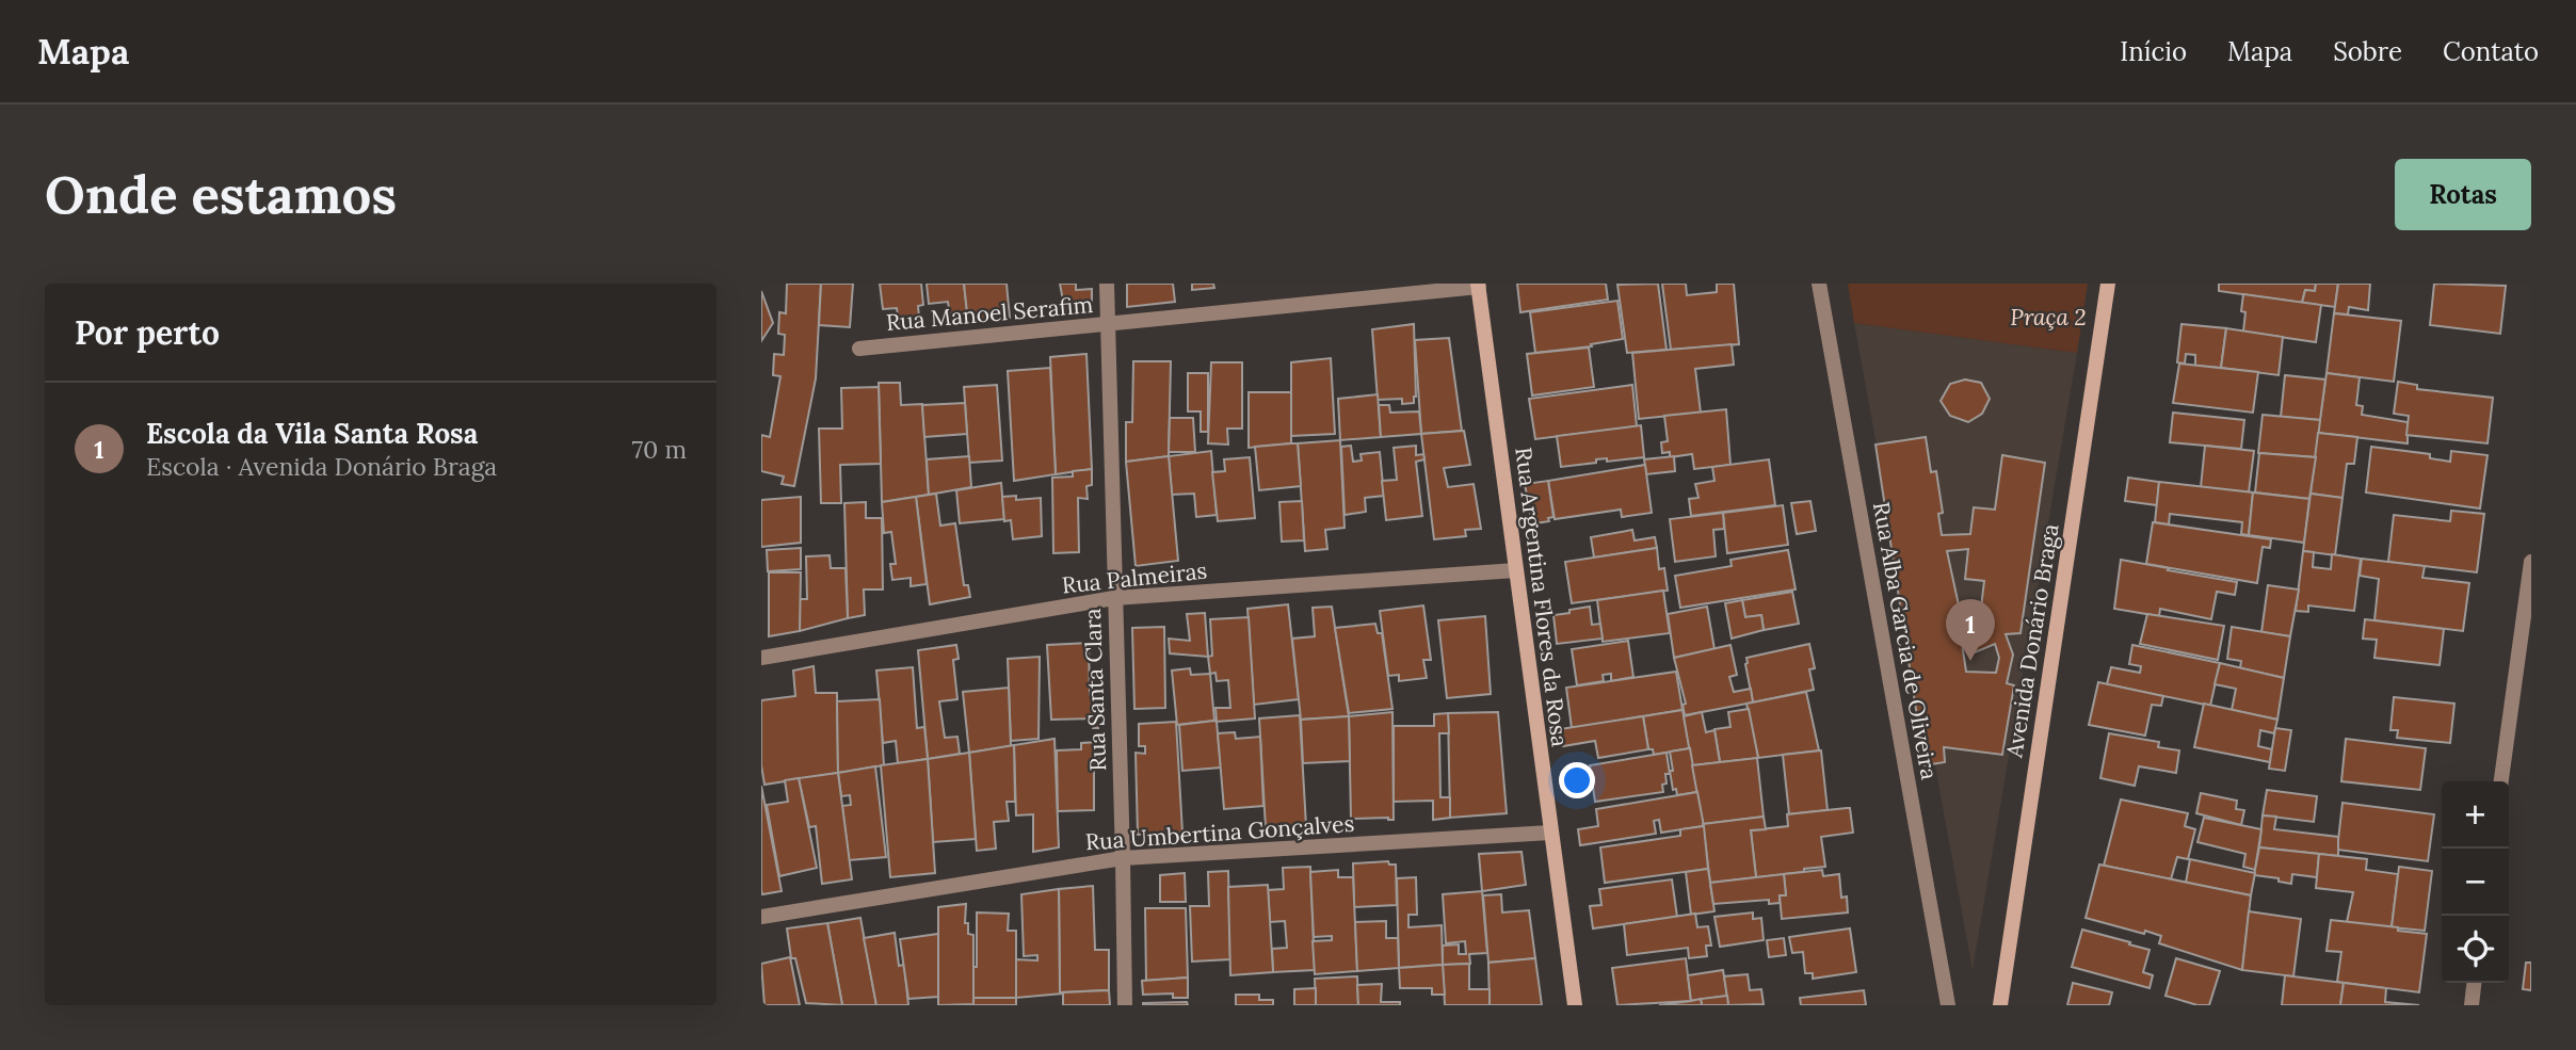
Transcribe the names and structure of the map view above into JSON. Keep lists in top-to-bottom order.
{
  "streets": {
    "street": [
      "Rua Manoel Serafim",
      "Rua Palmeiras",
      "Rua Argentina Flores da Rosa",
      "Rua Alba Garcia de Oliveira",
      "Avenida Donário Braga",
      "Rua Santa Clara",
      "Rua Umbertina Gonçalves"
    ]
  },
  "crossings": [
    ["Rua Manoel Serafim", "Rua Argentina Flores da Rosa"],
    ["Rua Manoel Serafim", "Rua Santa Clara"],
    ["Rua Palmeiras", "Rua Argentina Flores da Rosa"],
    ["Rua Palmeiras", "Rua Santa Clara"],
    ["Rua Argentina Flores da Rosa", "Rua Umbertina Gonçalves"],
    ["Rua Santa Clara", "Rua Umbertina Gonçalves"]
  ],
  "parks": ["Praça 2"],
  "page": {
    "header": "Mapa",
    "nav": [
      "Início",
      "Mapa",
      "Sobre",
      "Contato"
    ],
    "buttons": "Rotas",
    "title": "Onde estamos",
    "heading": "Por perto",
    "list": [
      {
        "mark": "1",
        "name": "Escola da Vila Santa Rosa",
        "note": "Escola · Avenida Donário Braga",
        "value": "70 m"
      }
    ],
    "pins": "1",
    "map_buttons": ["+", "−"]
  }
}
